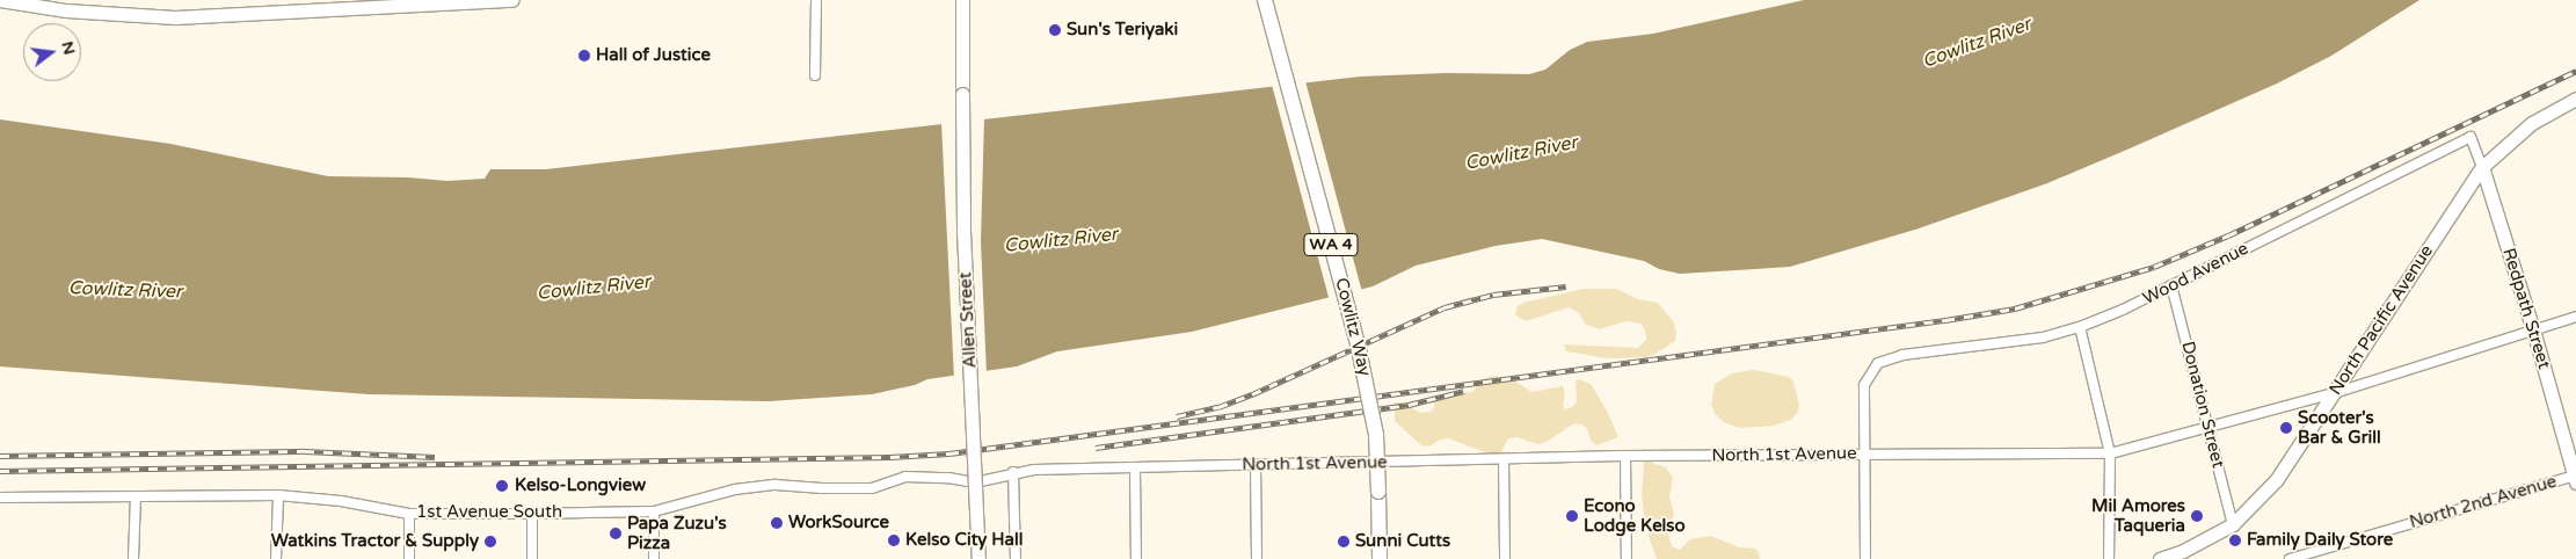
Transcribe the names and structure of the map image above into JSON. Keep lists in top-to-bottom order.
{
  "streets": {
    "main road": [
      "WA 4",
      "Redpath Street",
      "Allen Street",
      "North Pacific Avenue",
      "Cowlitz Way"
    ],
    "street": [
      "Wood Avenue",
      "Donation Street",
      "North 1st Avenue",
      "North 2nd Avenue",
      "1st Avenue South"
    ]
  },
  "crossings": [
    ["Wood Avenue", "Redpath Street"],
    ["Wood Avenue", "Donation Street"],
    ["Wood Avenue", "North 1st Avenue"],
    ["Redpath Street", "North Pacific Avenue"],
    ["Redpath Street", "North 1st Avenue"],
    ["Redpath Street", "North 2nd Avenue"],
    ["North Pacific Avenue", "Donation Street"],
    ["North Pacific Avenue", "North 1st Avenue"],
    ["Donation Street", "North 1st Avenue"],
    ["North 1st Avenue", "1st Avenue South"]
  ],
  "water": ["Cowlitz River"],
  "places": [
    "Sun's Teriyaki",
    "Hall of Justice",
    "Scooter's Bar & Grill",
    "Kelso-Longview",
    "Econo Lodge Kelso",
    "Mil Amores Taqueria",
    "WorkSource",
    "Papa Zuzu's Pizza",
    "Kelso City Hall",
    "Family Daily Store",
    "Watkins Tractor & Supply",
    "Sunni Cutts"
  ],
  "north": "right"
}
